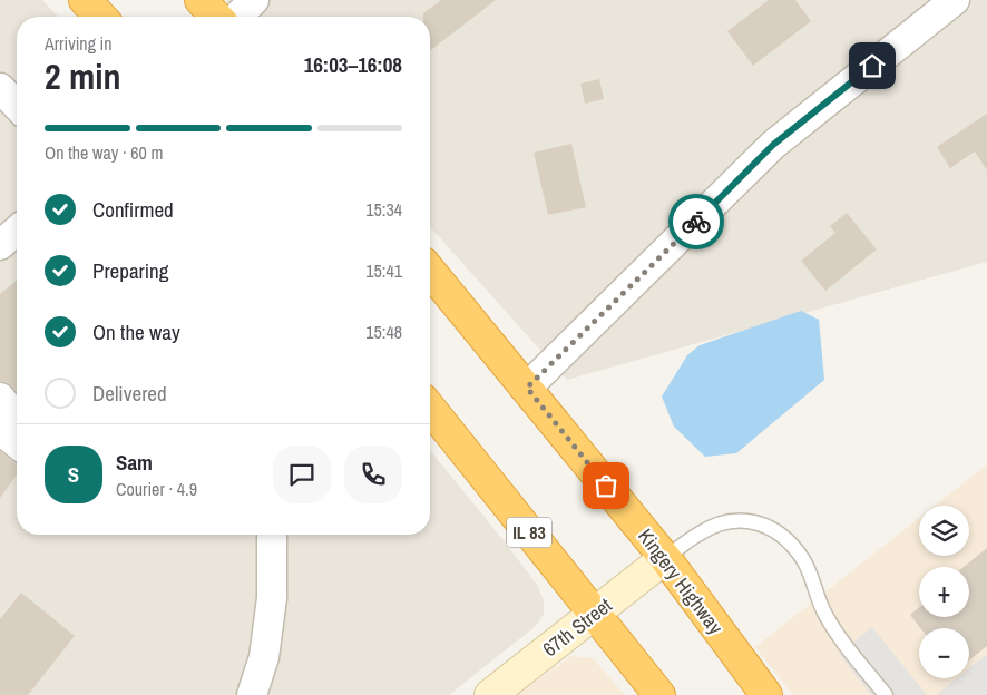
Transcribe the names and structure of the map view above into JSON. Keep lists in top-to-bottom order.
{
  "streets": {
    "highway": ["IL 83", "Kingery Highway"],
    "street": ["67th Street"]
  },
  "crossings": [
    ["IL 83", "67th Street"],
    ["Kingery Highway", "67th Street"]
  ],
  "page": {
    "heading": ["2 min", "Arriving in", "16:03–16:08"],
    "panel": ["Sam", "Courier · 4.9"],
    "bar": "On the way · 60 m",
    "list": [
      ["Confirmed", "15:34"],
      ["Preparing", "15:41"],
      ["On the way", "15:48"],
      "Delivered"
    ],
    "round": "S",
    "map_buttons": ["+", "−"]
  }
}
